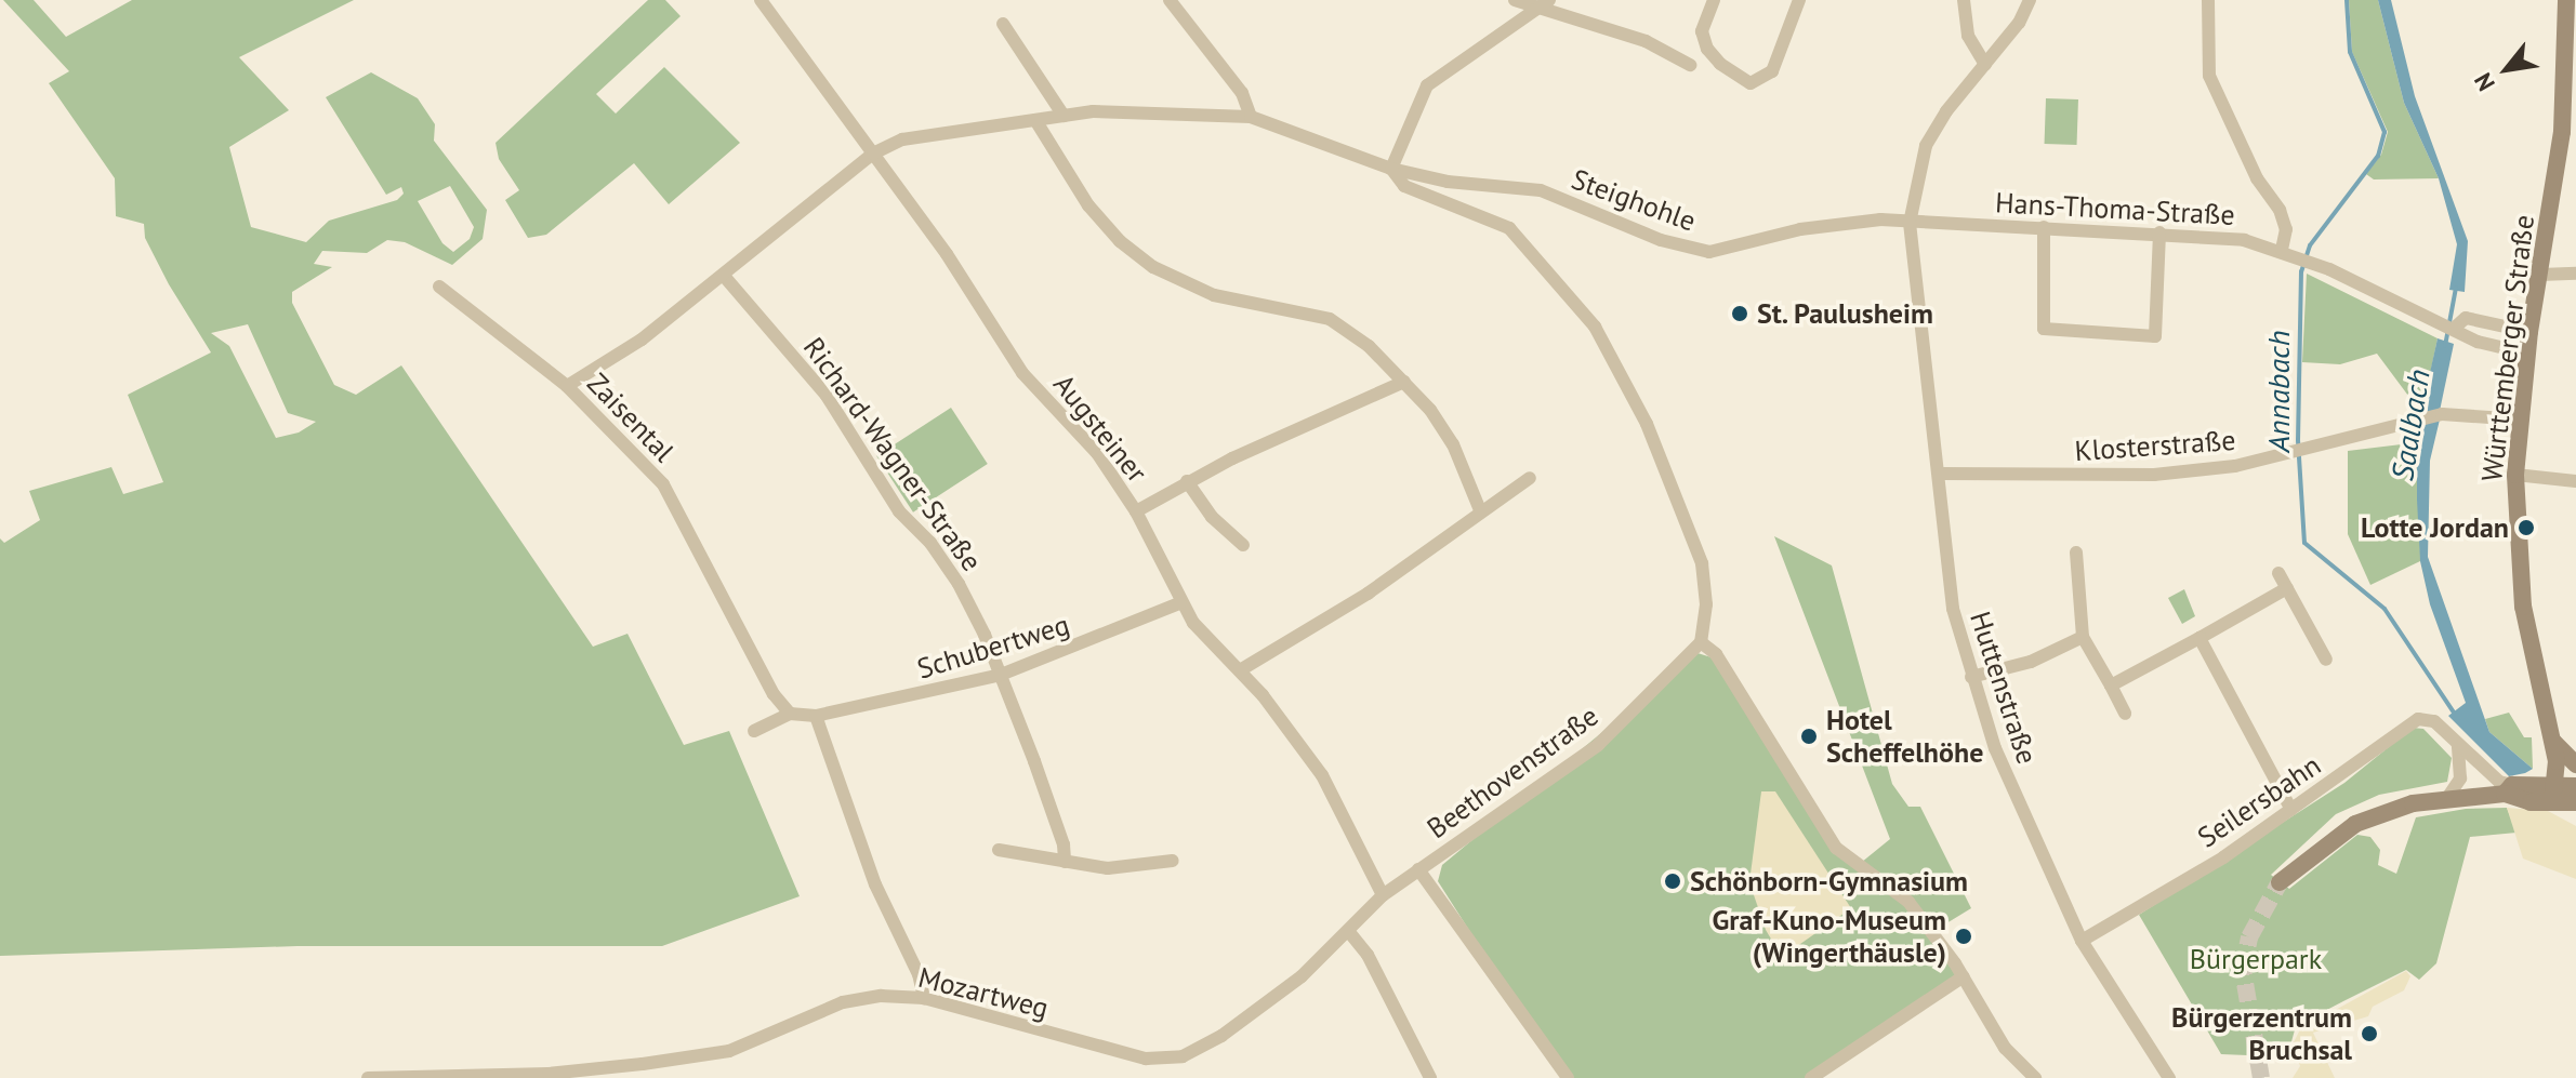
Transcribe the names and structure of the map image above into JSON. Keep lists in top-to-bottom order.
{
  "streets": {
    "main road": ["Württemberger Straße"],
    "street": [
      "Steighohle",
      "Hans-Thoma-Straße",
      "Zaisental",
      "Augsteiner",
      "Klosterstraße",
      "Richard-Wagner-Straße",
      "Schubertweg",
      "Huttenstraße",
      "Beethovenstraße",
      "Seilersbahn",
      "Mozartweg"
    ]
  },
  "crossings": [
    ["Steighohle", "Hans-Thoma-Straße"],
    ["Steighohle", "Huttenstraße"],
    ["Hans-Thoma-Straße", "Württemberger Straße"],
    ["Hans-Thoma-Straße", "Huttenstraße"],
    ["Württemberger Straße", "Klosterstraße"],
    ["Augsteiner", "Schubertweg"],
    ["Augsteiner", "Beethovenstraße"],
    ["Augsteiner", "Mozartweg"],
    ["Klosterstraße", "Huttenstraße"],
    ["Richard-Wagner-Straße", "Schubertweg"],
    ["Huttenstraße", "Seilersbahn"],
    ["Beethovenstraße", "Mozartweg"]
  ],
  "water": ["Annabach", "Saalbach"],
  "parks": ["Bürgerpark"],
  "places": [
    "St. Paulusheim",
    "Lotte Jordan",
    "Hotel Scheffelhöhe",
    "Schönborn-Gymnasium",
    "Graf-Kuno-Museum (Wingerthäusle)",
    "Bürgerzentrum Bruchsal"
  ],
  "north": "bottom left"
}
